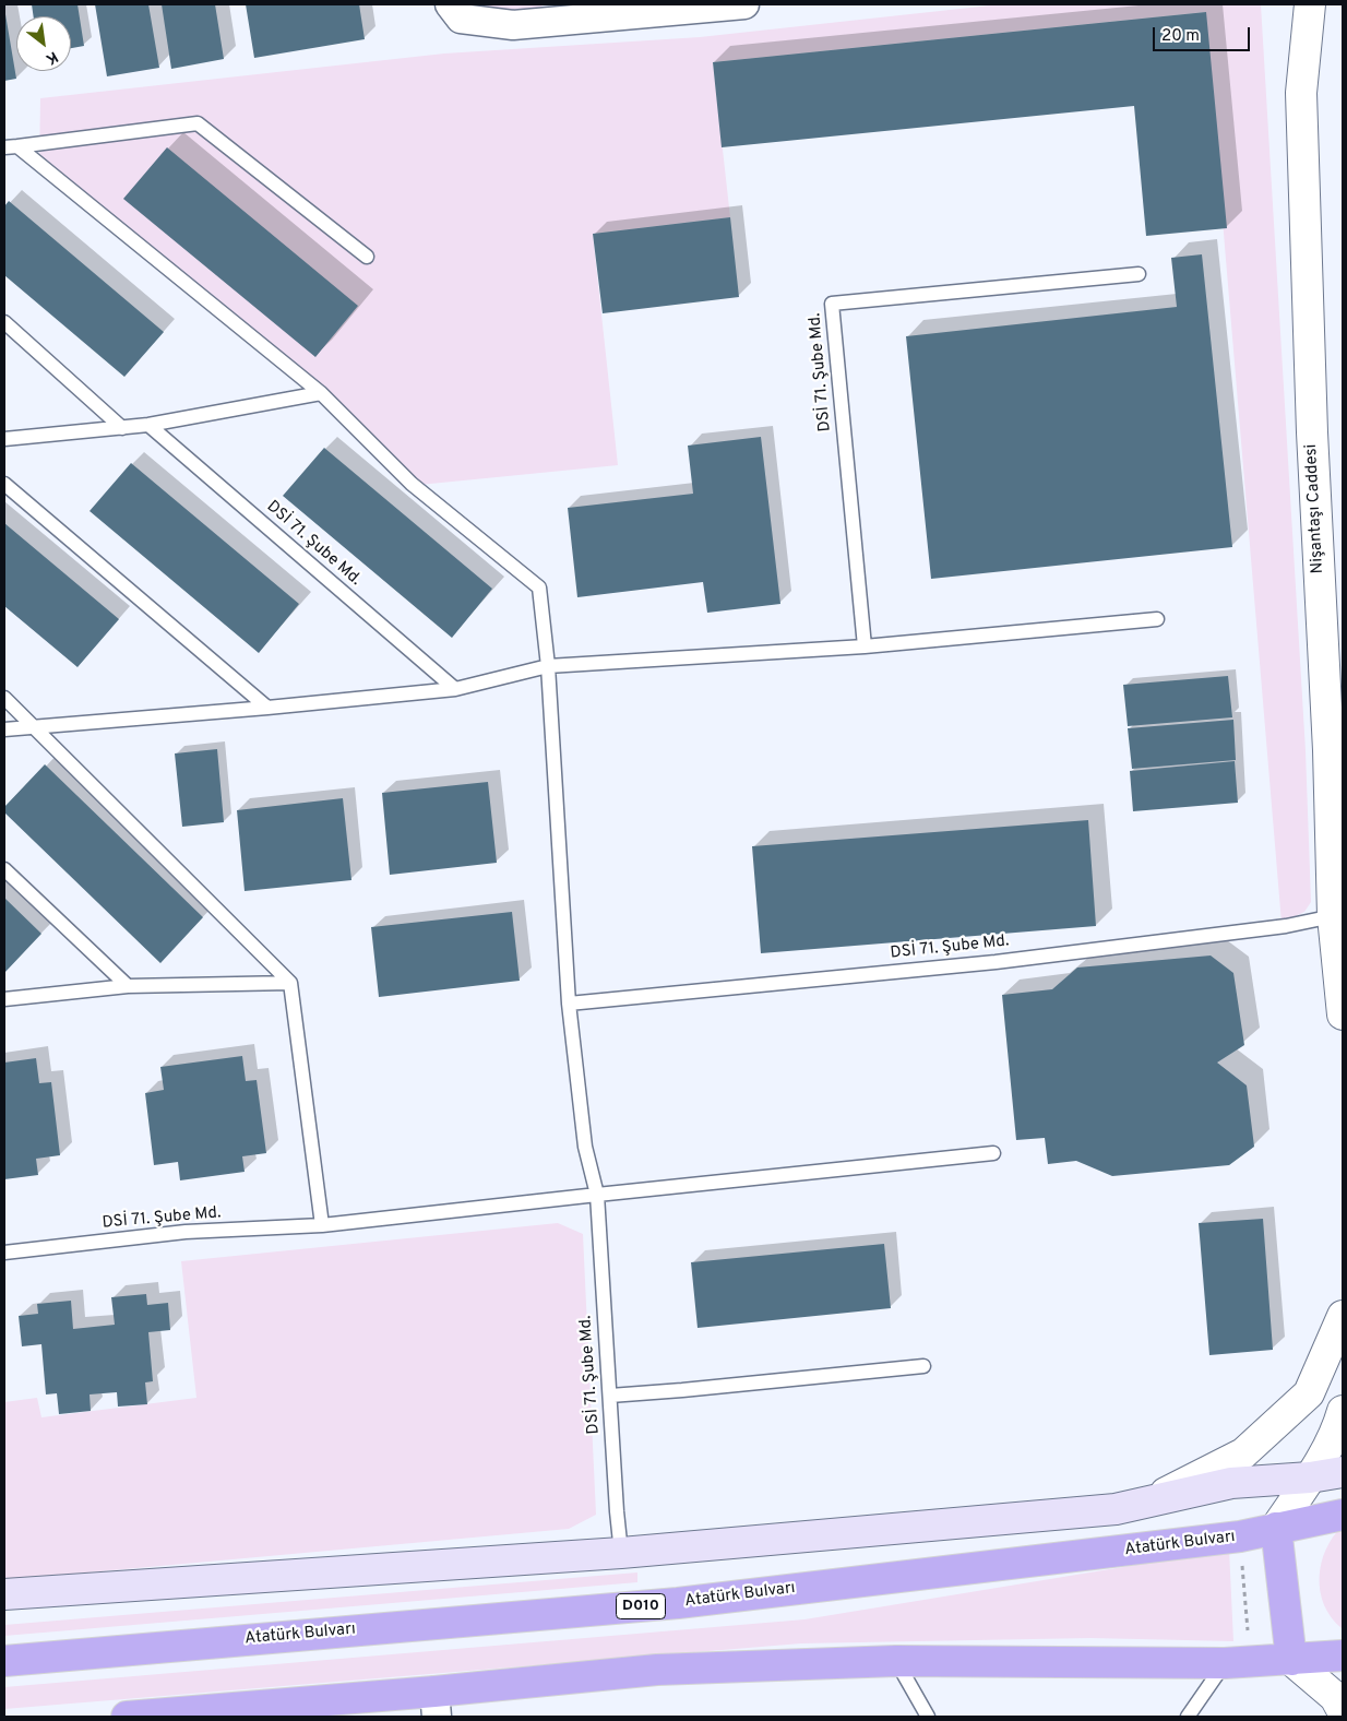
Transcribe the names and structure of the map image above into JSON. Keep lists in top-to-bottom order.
{
  "streets": {
    "highway": ["Atatürk Bulvarı", "D010"],
    "street": ["Nişantaşı Caddesi"],
    "lane": ["DSİ 71. Şube Md."]
  },
  "crossings": [
    ["DSİ 71. Şube Md.", "Nişantaşı Caddesi"]
  ],
  "scale_bar": "20 m",
  "north": "bottom right"
}
